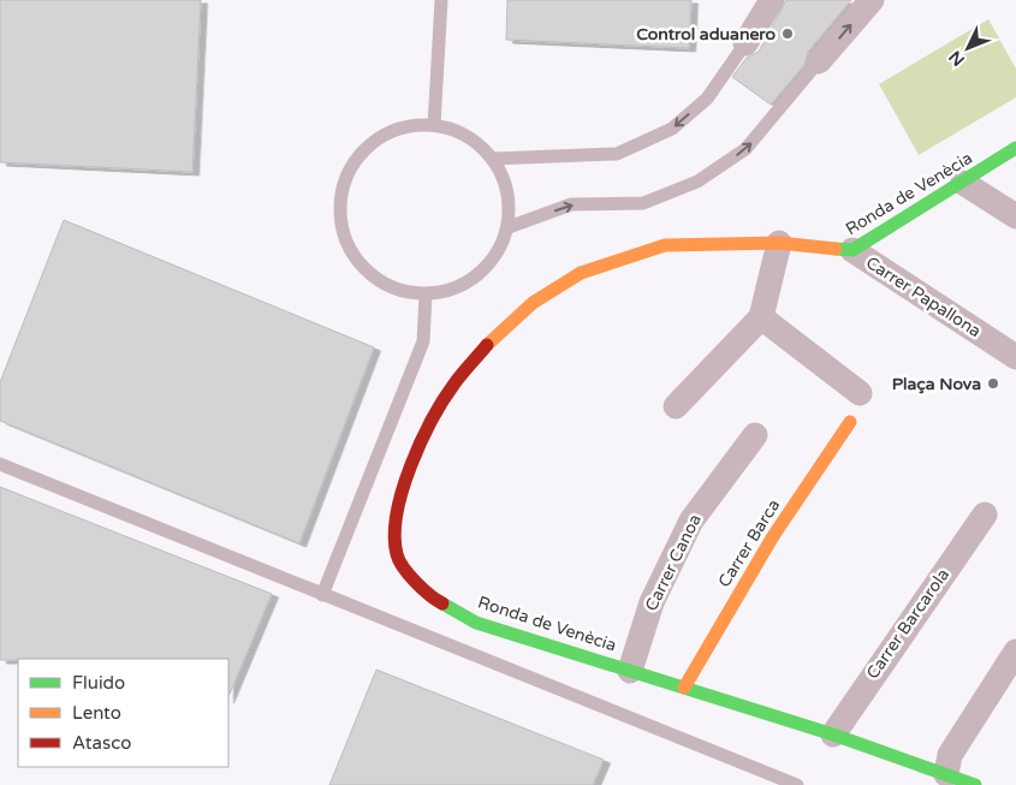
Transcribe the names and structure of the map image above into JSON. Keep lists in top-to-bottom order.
{
  "streets": {
    "street": [
      "Ronda de Venècia",
      "Carrer Papallona",
      "Carrer Barca",
      "Carrer Canoa",
      "Carrer Barcarola"
    ]
  },
  "crossings": [
    ["Ronda de Venècia", "Carrer Papallona"],
    ["Ronda de Venècia", "Carrer Barca"],
    ["Ronda de Venècia", "Carrer Canoa"],
    ["Ronda de Venècia", "Carrer Barcarola"]
  ],
  "places": ["Control aduanero", "Plaça Nova"],
  "legend": ["Fluido", "Lento", "Atasco"],
  "north": "bottom left"
}
